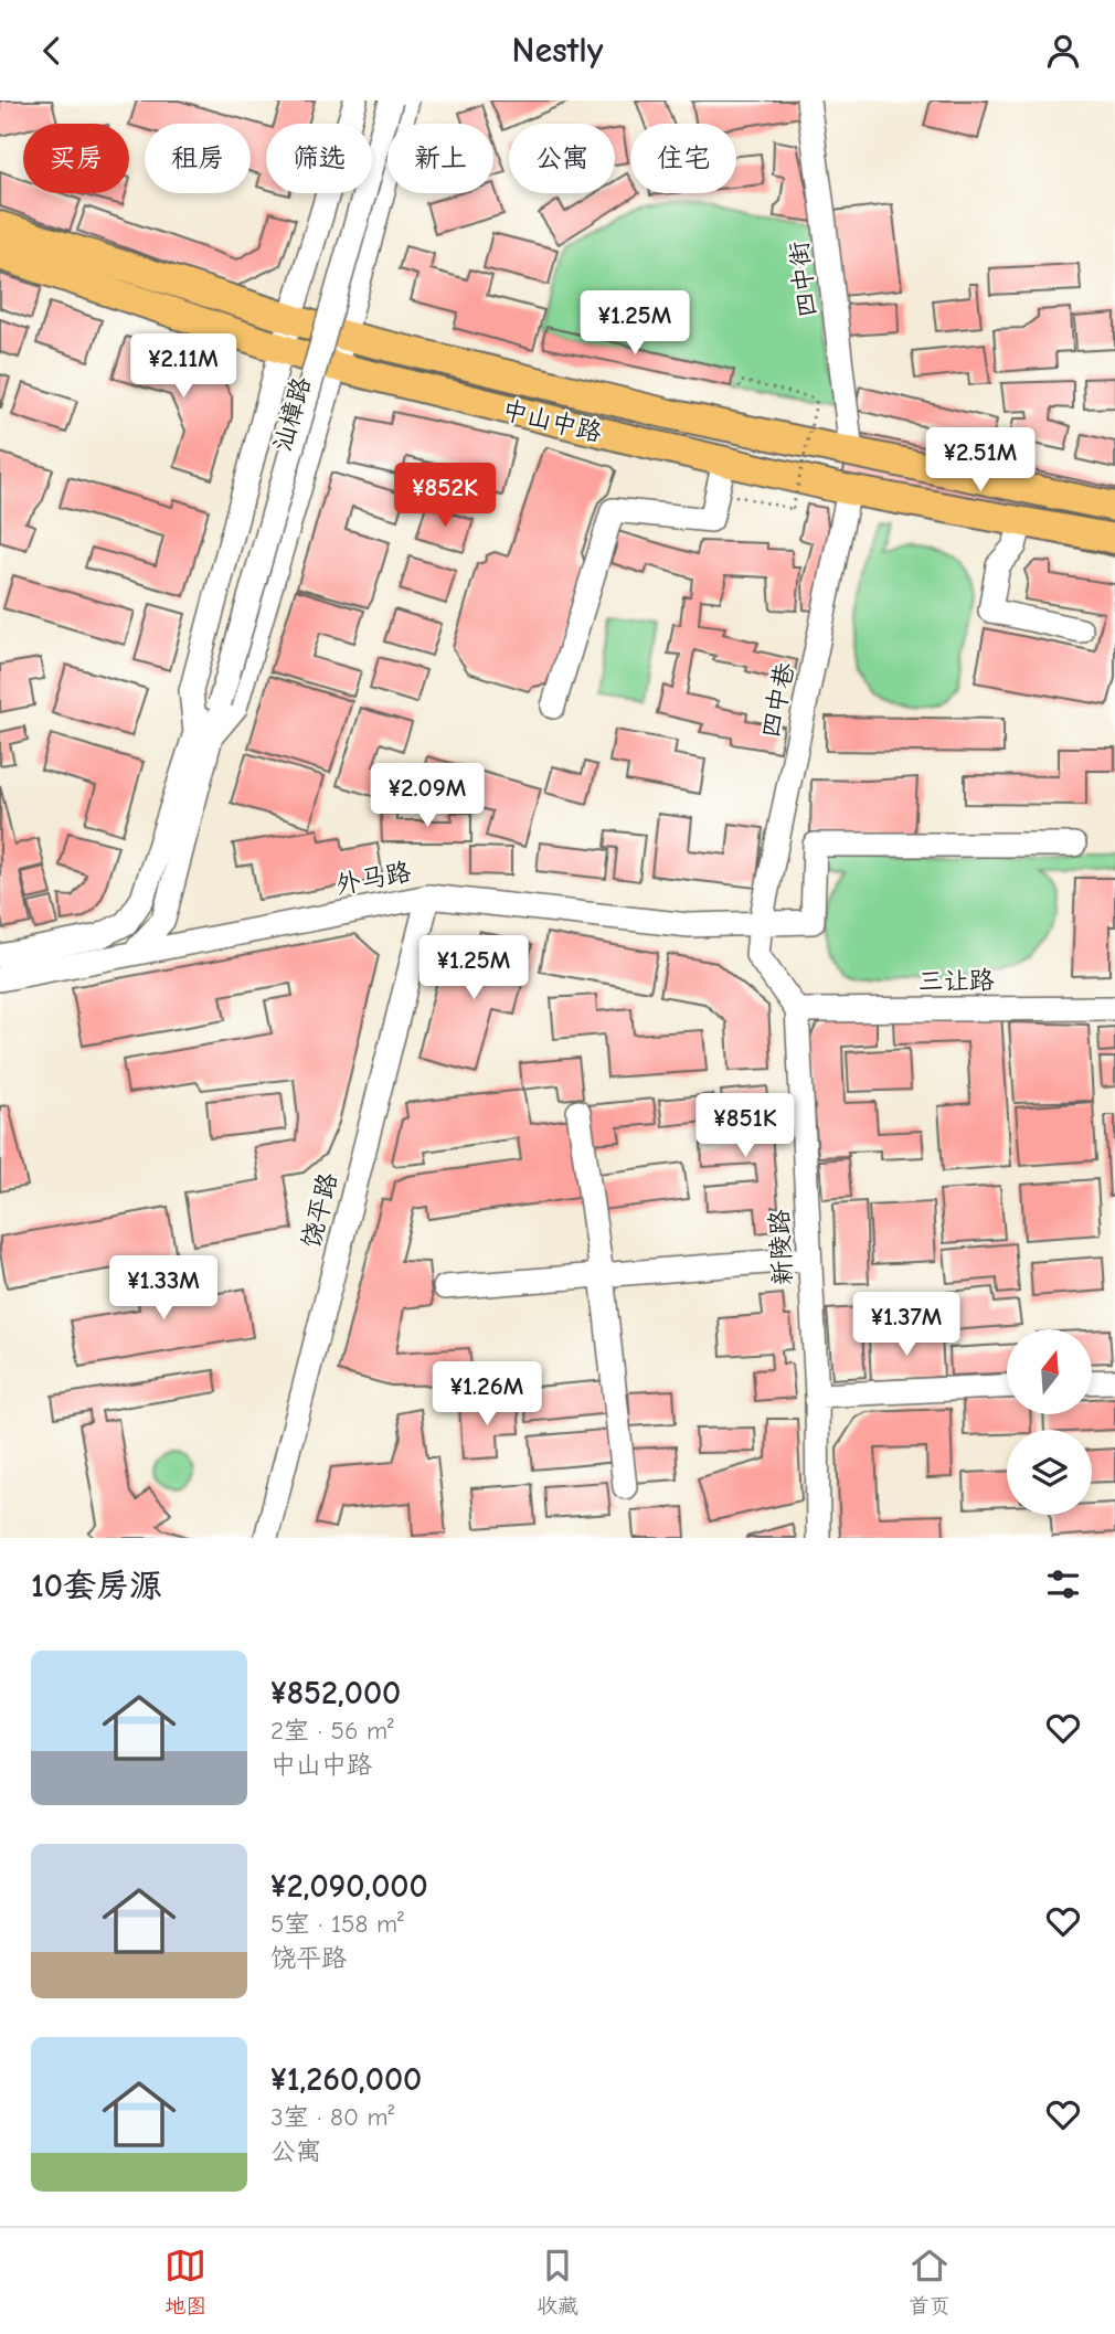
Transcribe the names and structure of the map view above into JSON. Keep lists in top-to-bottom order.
{
  "streets": {
    "main road": ["中山中路"],
    "street": [
      "四中街",
      "汕樟路",
      "四中巷",
      "外马路",
      "三让路",
      "饶平路",
      "新陵路"
    ]
  },
  "crossings": [
    ["四中街", "中山中路"],
    ["汕樟路", "中山中路"],
    ["汕樟路", "外马路"],
    ["中山中路", "四中巷"],
    ["四中巷", "外马路"],
    ["外马路", "饶平路"],
    ["三让路", "新陵路"]
  ],
  "north": "top",
  "page": {
    "header": "Nestly",
    "chip": [
      "买房",
      "租房",
      "筛选",
      "新上",
      "公寓",
      "住宅"
    ],
    "price": [
      "¥1.25M",
      "¥2.11M",
      "¥2.51M",
      "¥852K",
      "¥2.09M",
      "¥1.25M",
      "¥851K",
      "¥1.33M",
      "¥1.37M",
      "¥1.26M"
    ],
    "heading": "10套房源",
    "list": [
      {
        "name": "¥852,000",
        "note": "2室 · 56 m² · 中山中路"
      },
      {
        "name": "¥2,090,000",
        "note": "5室 · 158 m² · 饶平路"
      },
      {
        "name": "¥1,260,000",
        "note": "3室 · 80 m² · 公寓"
      }
    ],
    "tabs": ["地图", "收藏", "首页"]
  }
}
